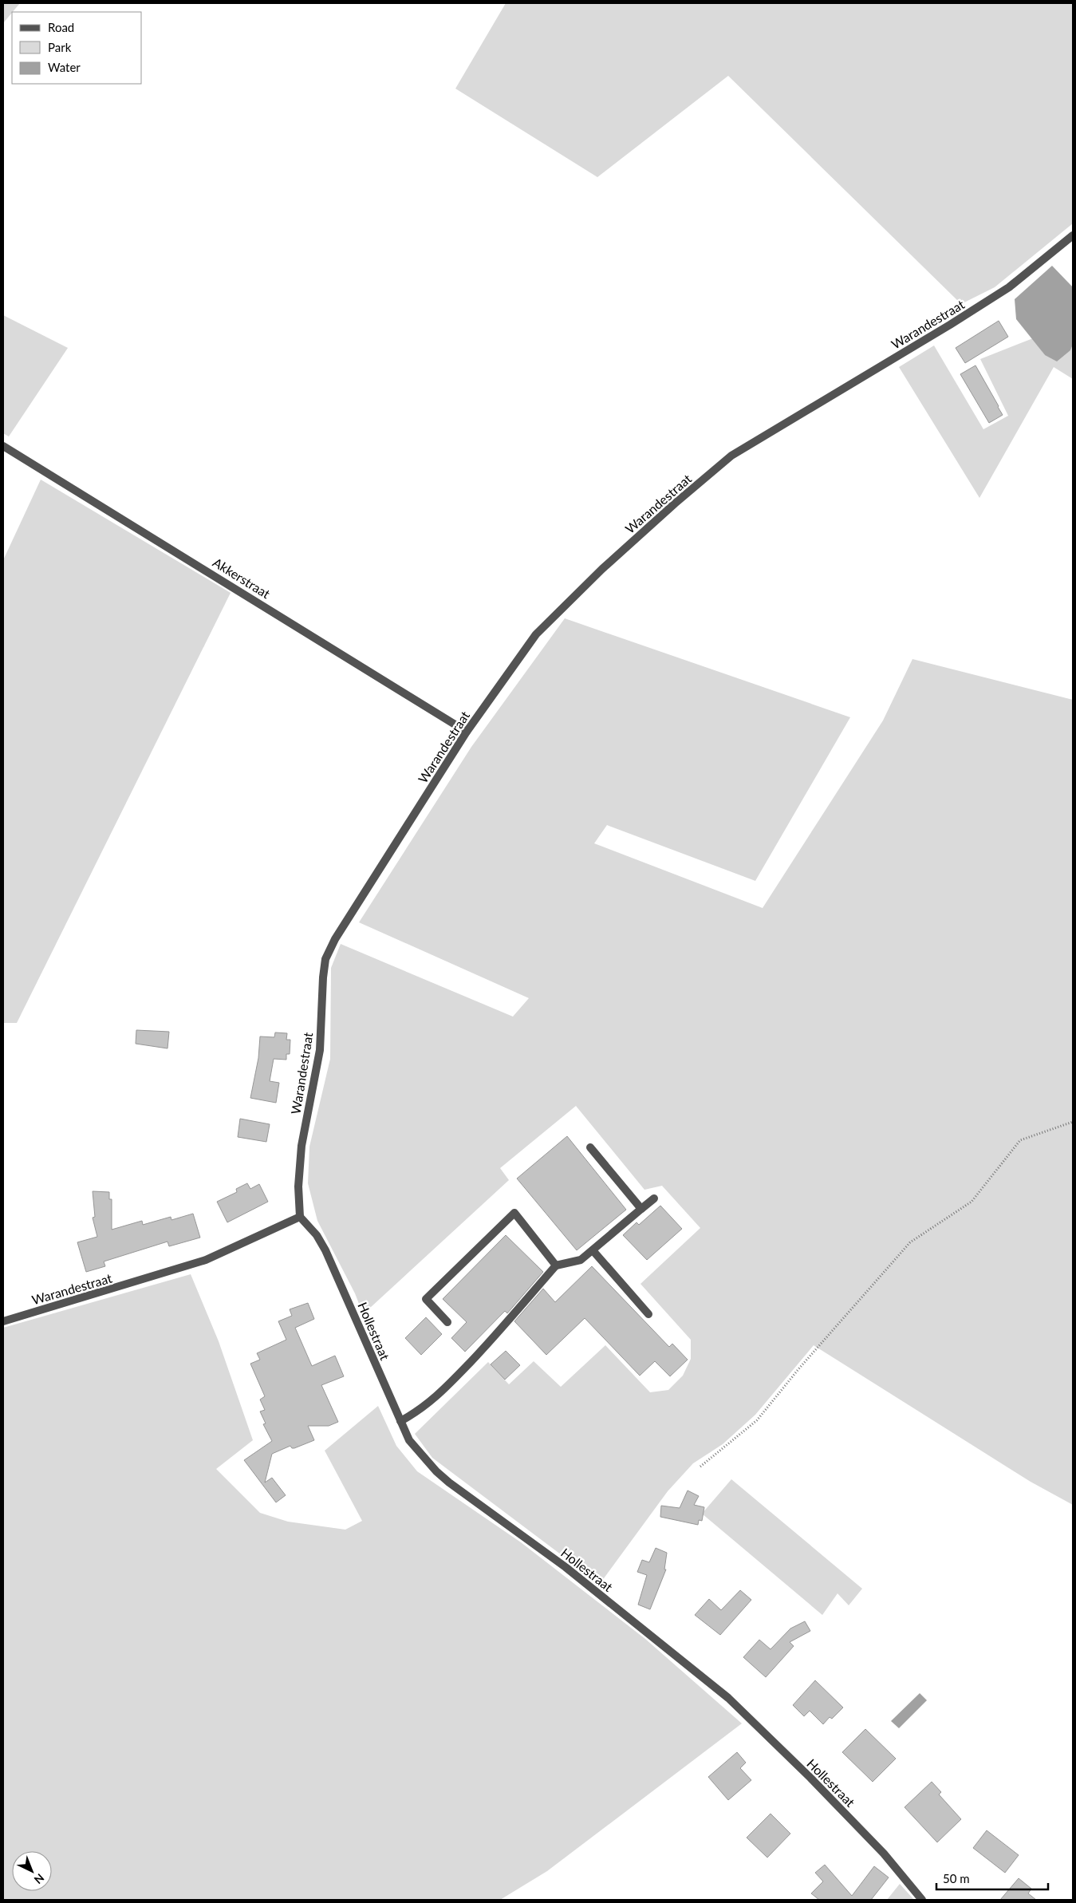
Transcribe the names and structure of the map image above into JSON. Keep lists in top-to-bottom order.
{
  "streets": {
    "street": ["Warandestraat", "Akkerstraat", "Hollestraat"]
  },
  "crossings": [
    ["Warandestraat", "Akkerstraat"],
    ["Warandestraat", "Hollestraat"]
  ],
  "legend": ["Road", "Park", "Water"],
  "scale_bar": "50 m",
  "north": "bottom right"
}
